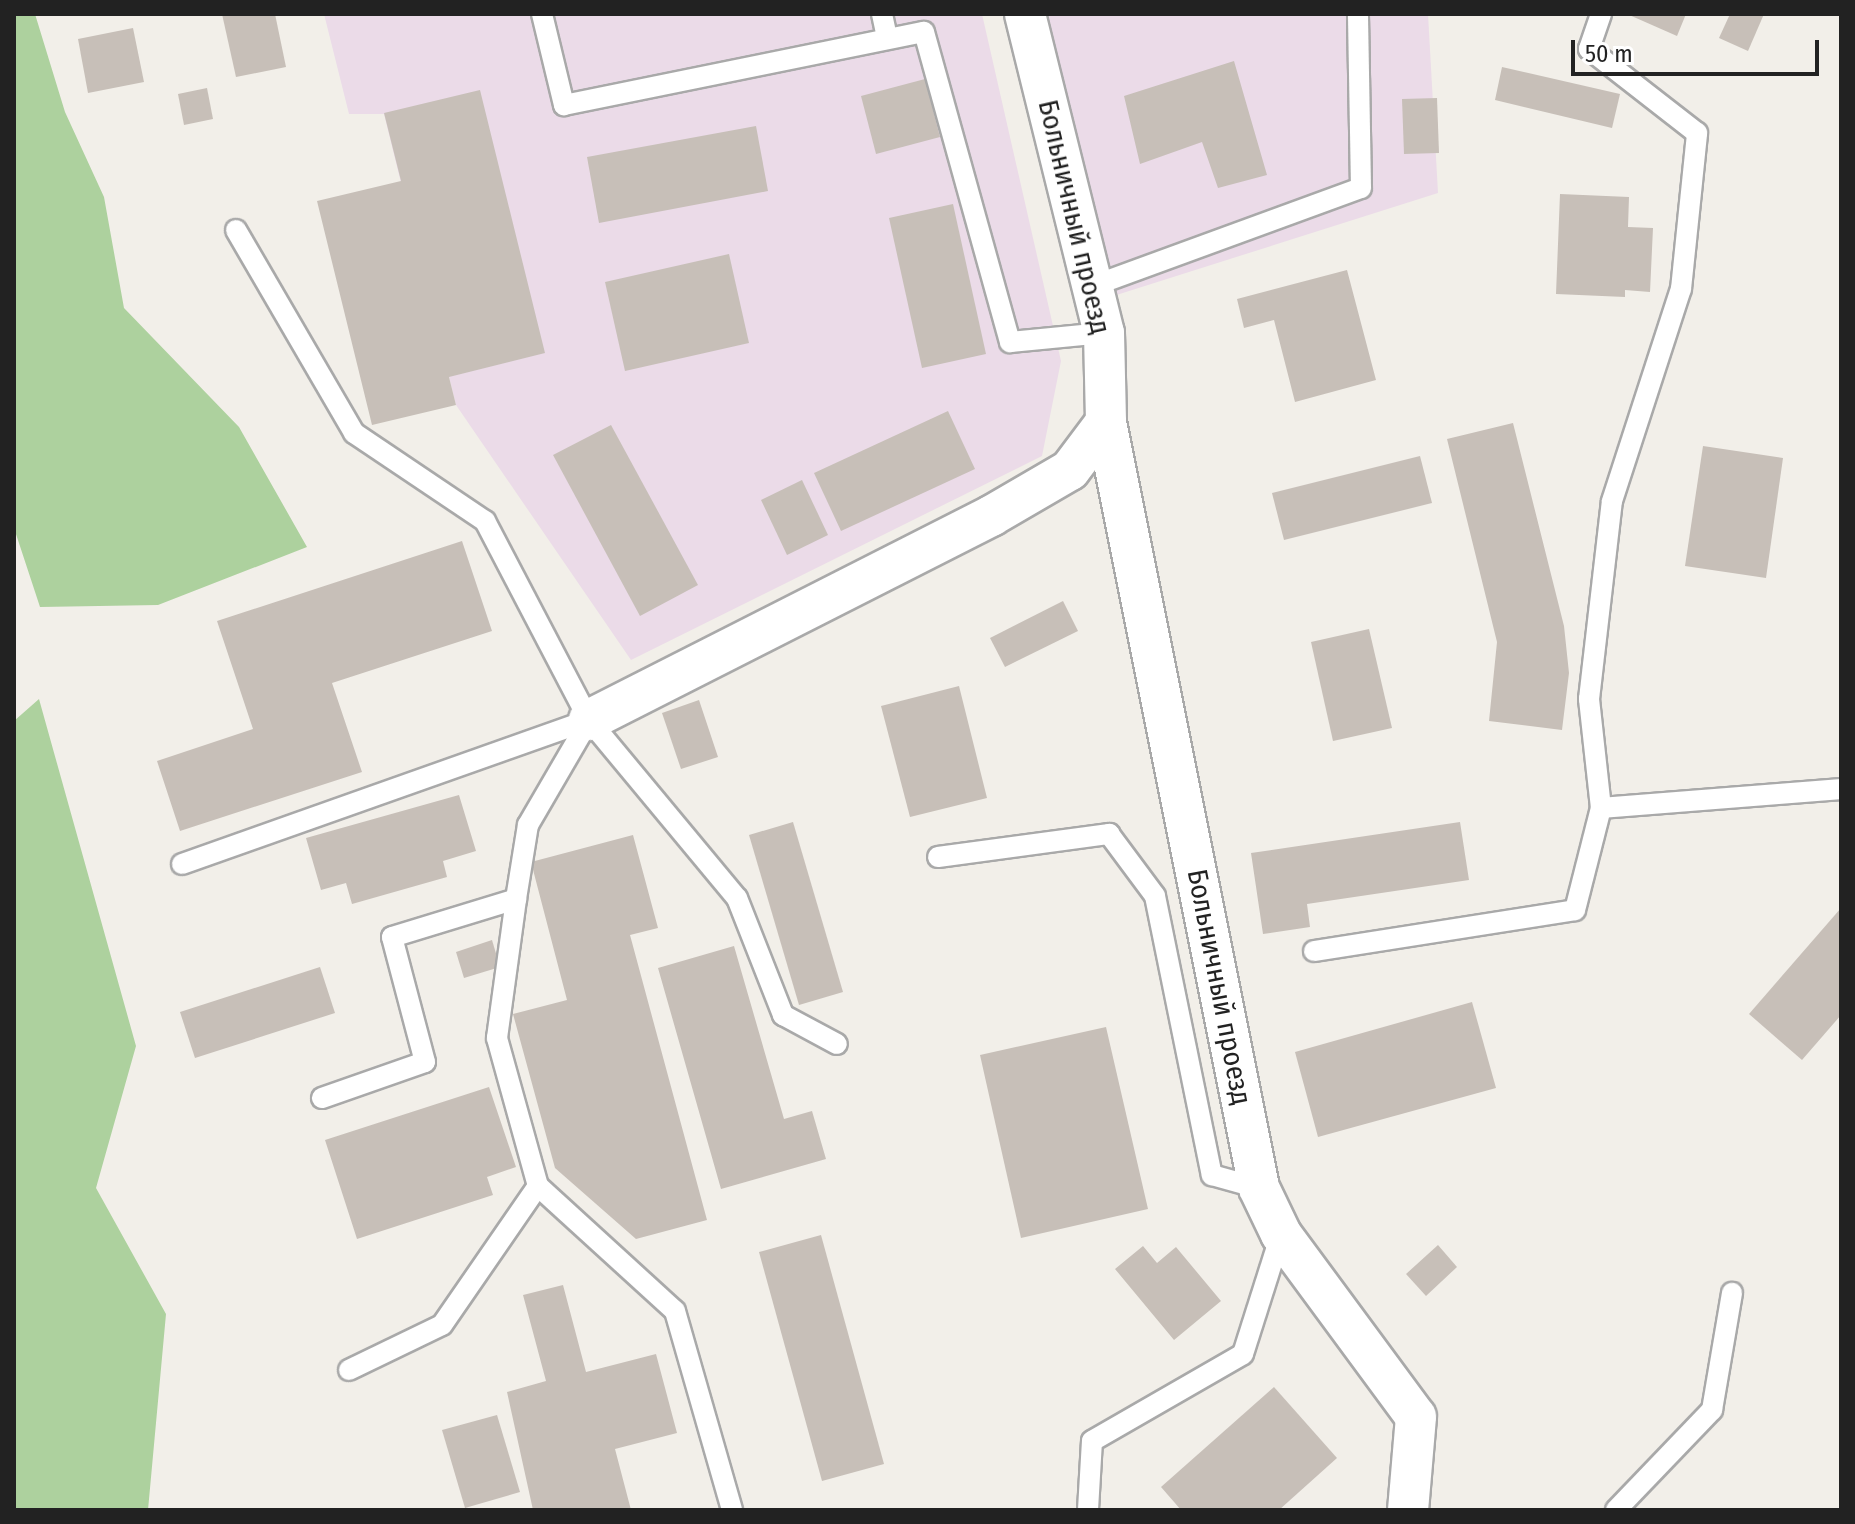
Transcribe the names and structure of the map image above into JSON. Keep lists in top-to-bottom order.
{
  "streets": {
    "street": ["Больничный проезд"]
  },
  "scale_bar": "50 m"
}
